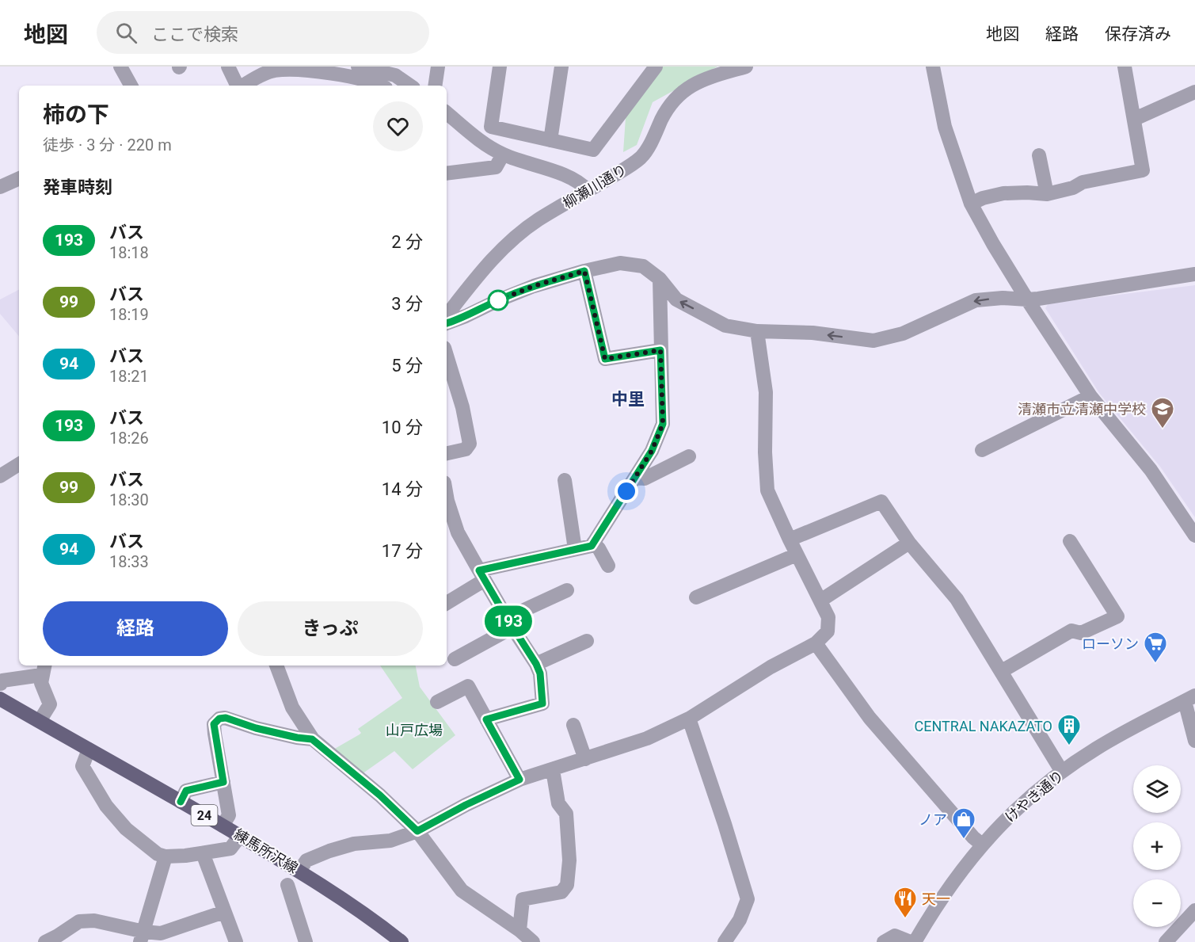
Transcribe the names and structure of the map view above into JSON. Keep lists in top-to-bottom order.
{
  "streets": {
    "main road": ["24", "練馬所沢線"],
    "street": ["柳瀬川通り", "けやき通り"]
  },
  "districts": ["中里"],
  "parks": ["山戸広場"],
  "places": {
    "school or university": ["清瀬市立清瀬中学校"],
    "supermarket": ["ローソン"],
    "building": ["CENTRAL NAKAZATO"],
    "shop": ["ノア"],
    "restaurant": ["天一"]
  },
  "lines": ["bus line 193"],
  "page": {
    "header": "地図",
    "search": "ここで検索",
    "nav": ["地図", "経路", "保存済み"],
    "on_map": "193",
    "heading": [
      ["柿の下", "徒歩 · 3 分 · 220 m"],
      "発車時刻"
    ],
    "list": [
      {
        "mark": "193",
        "name": "バス",
        "note": "18:18",
        "value": "2 分"
      },
      {
        "mark": "99",
        "name": "バス",
        "note": "18:19",
        "value": "3 分"
      },
      {
        "mark": "94",
        "name": "バス",
        "note": "18:21",
        "value": "5 分"
      },
      {
        "mark": "193",
        "name": "バス",
        "note": "18:26",
        "value": "10 分"
      },
      {
        "mark": "99",
        "name": "バス",
        "note": "18:30",
        "value": "14 分"
      },
      {
        "mark": "94",
        "name": "バス",
        "note": "18:33",
        "value": "17 分"
      }
    ],
    "buttons": ["経路", "きっぷ"],
    "map_buttons": ["+", "−"]
  }
}
